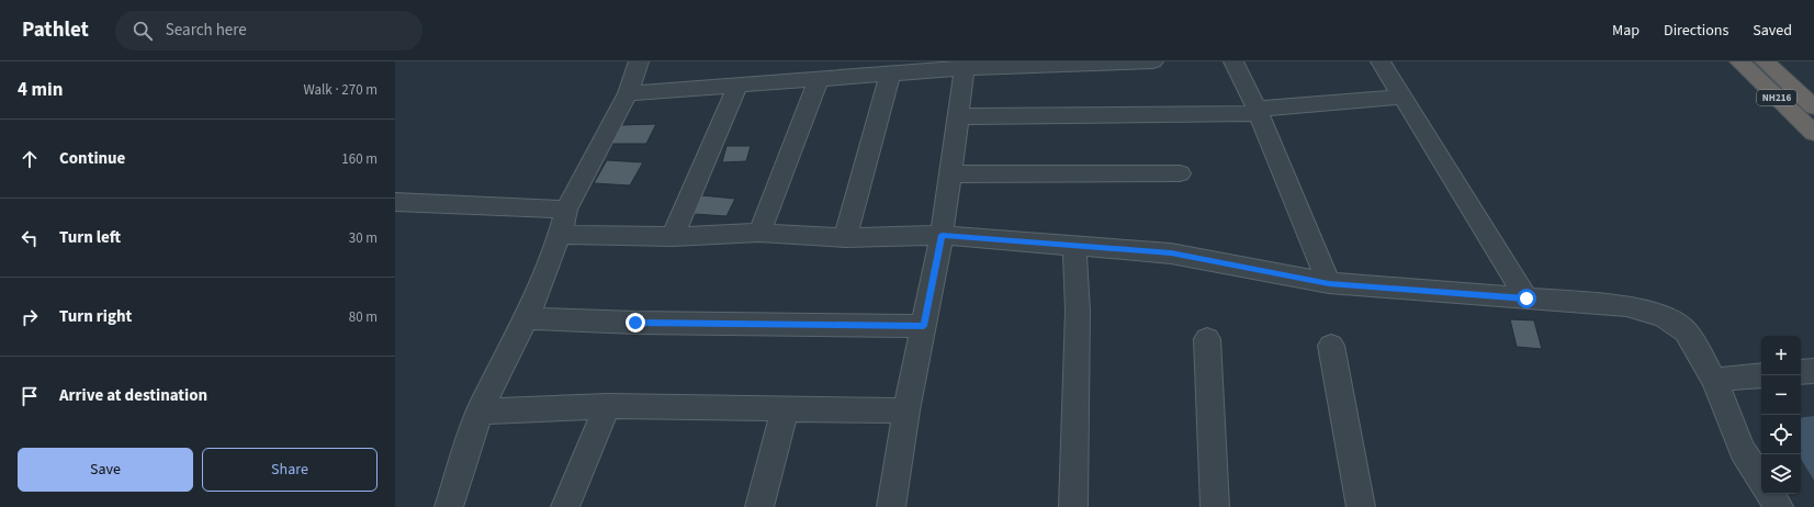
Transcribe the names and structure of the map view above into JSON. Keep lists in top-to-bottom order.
{
  "streets": {
    "highway": ["NH216"]
  },
  "page": {
    "header": "Pathlet",
    "search": "Search here",
    "nav": ["Map", "Directions", "Saved"],
    "heading": ["4 min", "Walk · 270 m"],
    "list": [
      ["Continue", "160 m"],
      ["Turn left", "30 m"],
      ["Turn right", "80 m"],
      "Arrive at destination"
    ],
    "map_buttons": ["+", "−"],
    "buttons": ["Save", "Share"]
  }
}
